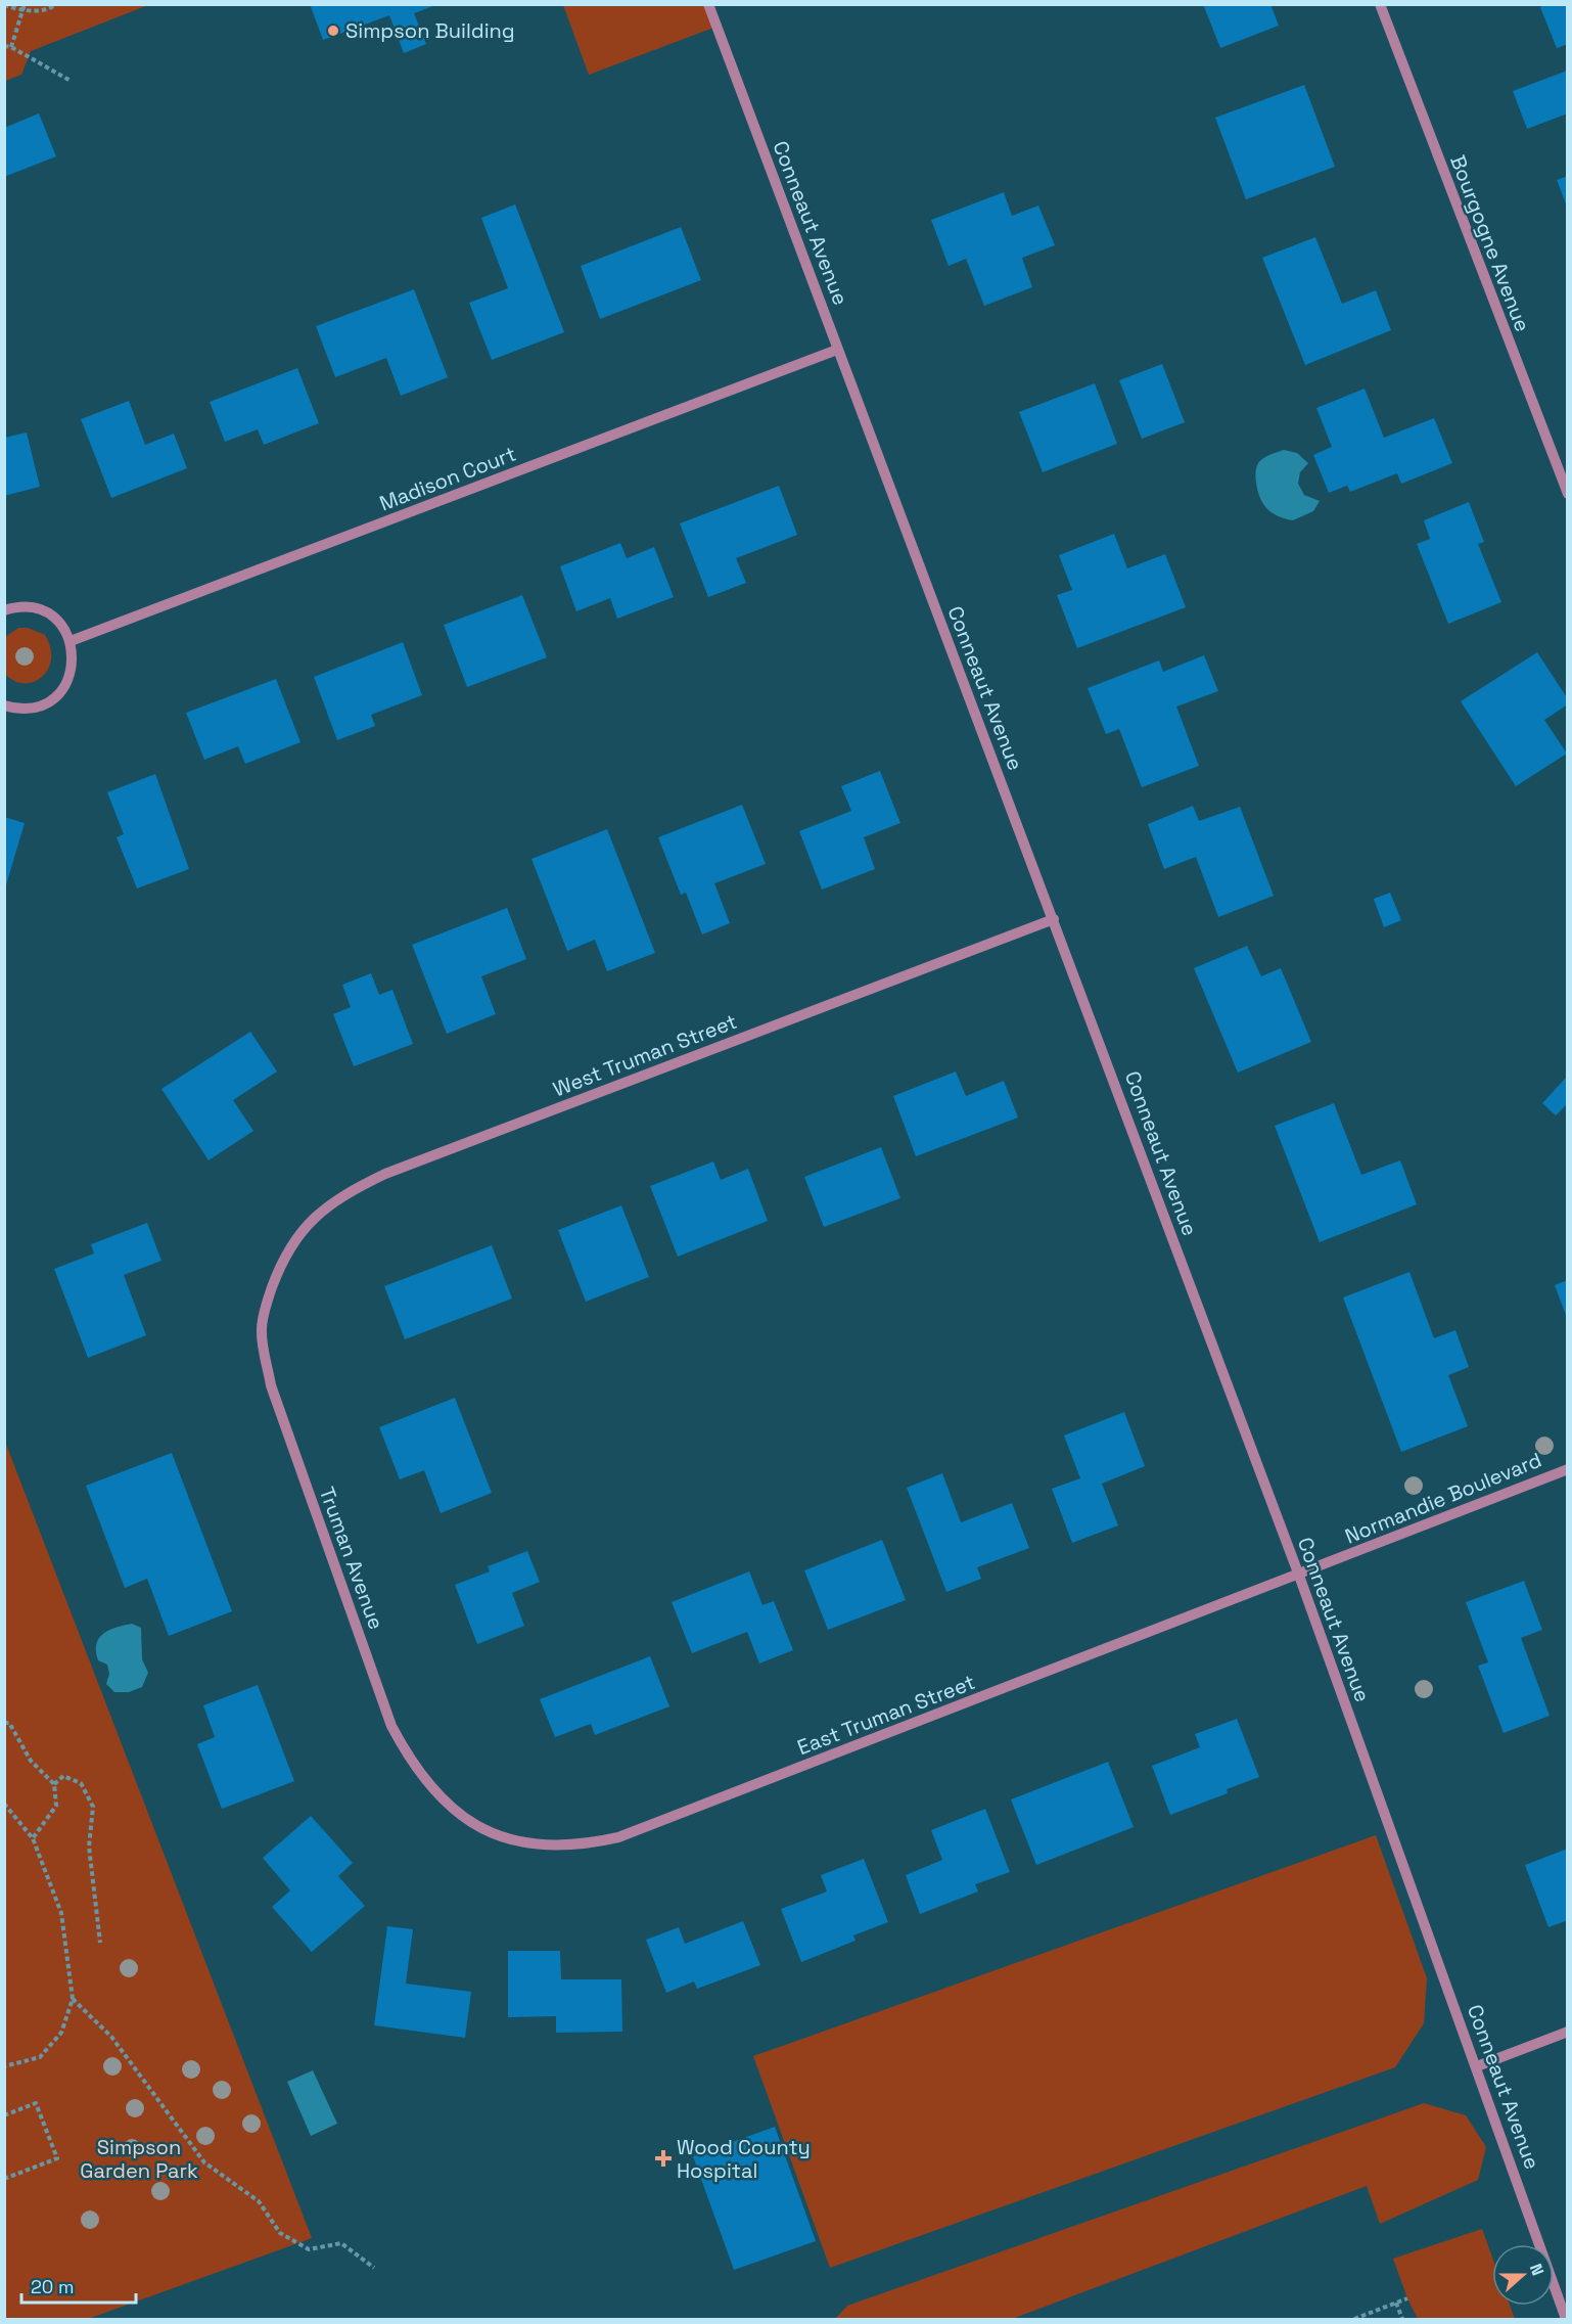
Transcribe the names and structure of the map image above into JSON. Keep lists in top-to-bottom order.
{
  "streets": {
    "street": [
      "Conneaut Avenue",
      "Bourgogne Avenue",
      "Madison Court",
      "West Truman Street",
      "Normandie Boulevard",
      "Truman Avenue",
      "East Truman Street"
    ]
  },
  "crossings": [
    ["Conneaut Avenue", "Madison Court"],
    ["Conneaut Avenue", "West Truman Street"],
    ["Conneaut Avenue", "Normandie Boulevard"],
    ["Conneaut Avenue", "East Truman Street"],
    ["West Truman Street", "Truman Avenue"],
    ["Normandie Boulevard", "East Truman Street"],
    ["Truman Avenue", "East Truman Street"]
  ],
  "parks": ["Simpson Garden Park"],
  "places": {
    "other": ["Simpson Building"],
    "health": ["Wood County Hospital"]
  },
  "scale_bar": "20 m",
  "north": "right"
}
